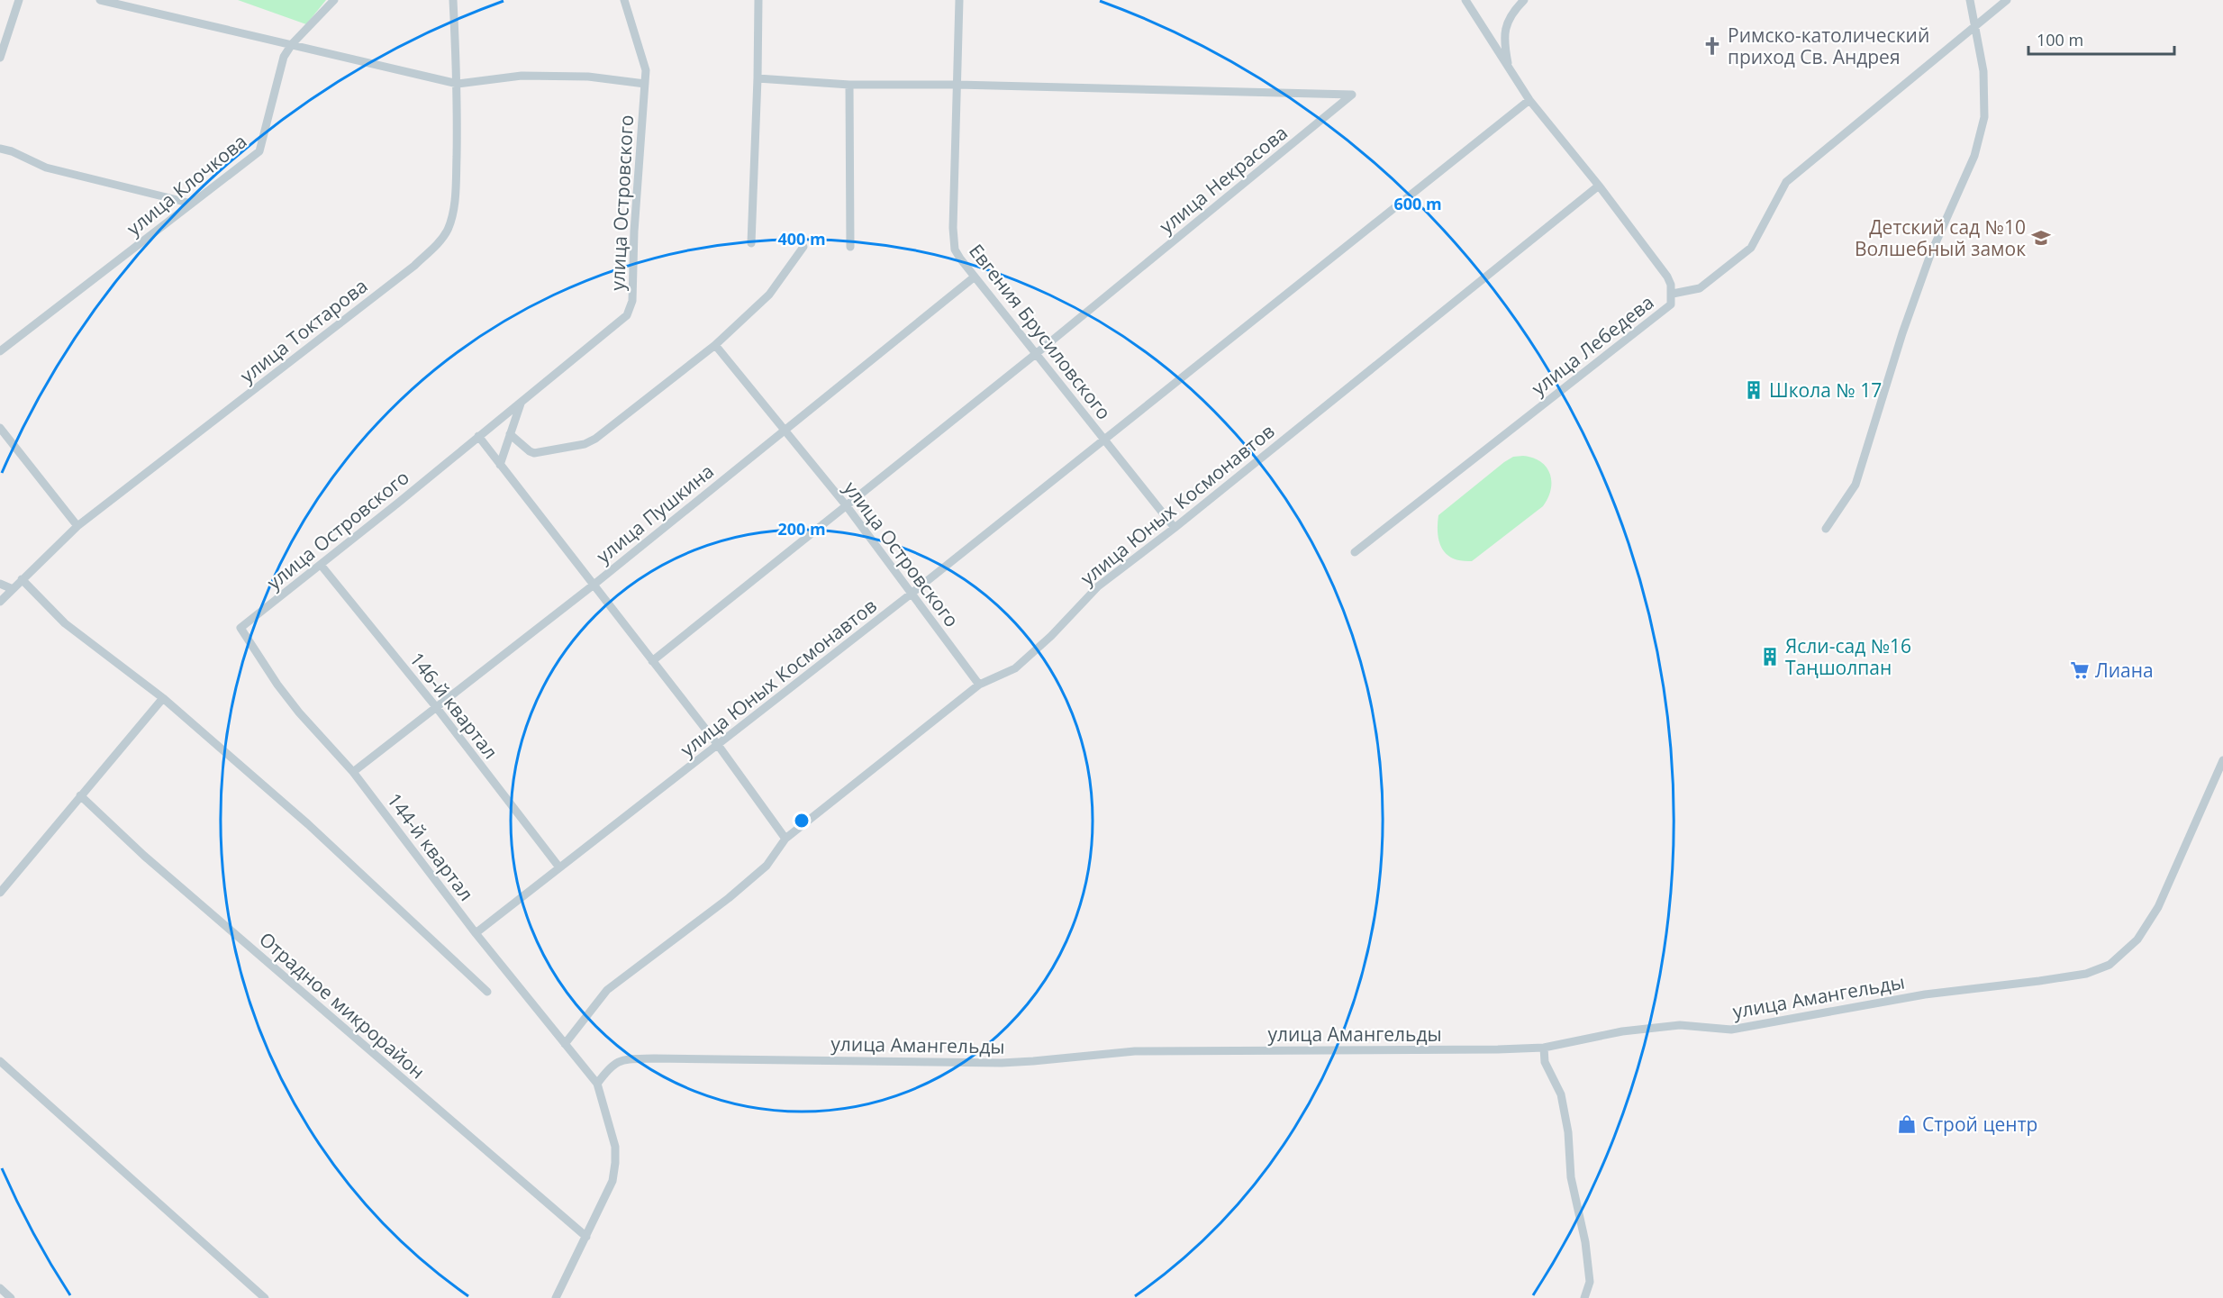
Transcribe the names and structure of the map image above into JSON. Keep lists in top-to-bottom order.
{
  "streets": {
    "street": [
      "улица Некрасова",
      "улица Клочкова",
      "улица Островского",
      "улица Токтарова",
      "Евгения Брусиловского",
      "улица Лебедева",
      "улица Юных Космонавтов",
      "улица Пушкина",
      "146-й квартал",
      "144-й квартал",
      "улица Амангельды",
      "Отрадное микрорайон"
    ]
  },
  "crossings": [
    ["улица Некрасова", "улица Островского"],
    ["улица Некрасова", "Евгения Брусиловского"],
    ["улица Островского", "улица Юных Космонавтов"],
    ["улица Островского", "улица Пушкина"],
    ["улица Островского", "146-й квартал"],
    ["улица Островского", "144-й квартал"],
    ["Евгения Брусиловского", "улица Юных Космонавтов"],
    ["Евгения Брусиловского", "улица Пушкина"],
    ["улица Лебедева", "улица Юных Космонавтов"],
    ["улица Юных Космонавтов", "146-й квартал"],
    ["улица Юных Космонавтов", "144-й квартал"],
    ["улица Пушкина", "146-й квартал"],
    ["улица Пушкина", "144-й квартал"],
    ["144-й квартал", "улица Амангельды"]
  ],
  "places": {
    "church": ["Римско-католический приход Св. Андрея"],
    "school or university": ["Детский сад №10 Волшебный замок"],
    "building": ["Школа № 17", "Ясли-сад №16 Таңшолпан"],
    "supermarket": ["Лиана"],
    "shop": ["Строй центр"]
  },
  "scale_bar": "100 m",
  "rings": ["600 m", "400 m", "200 m"]
}
